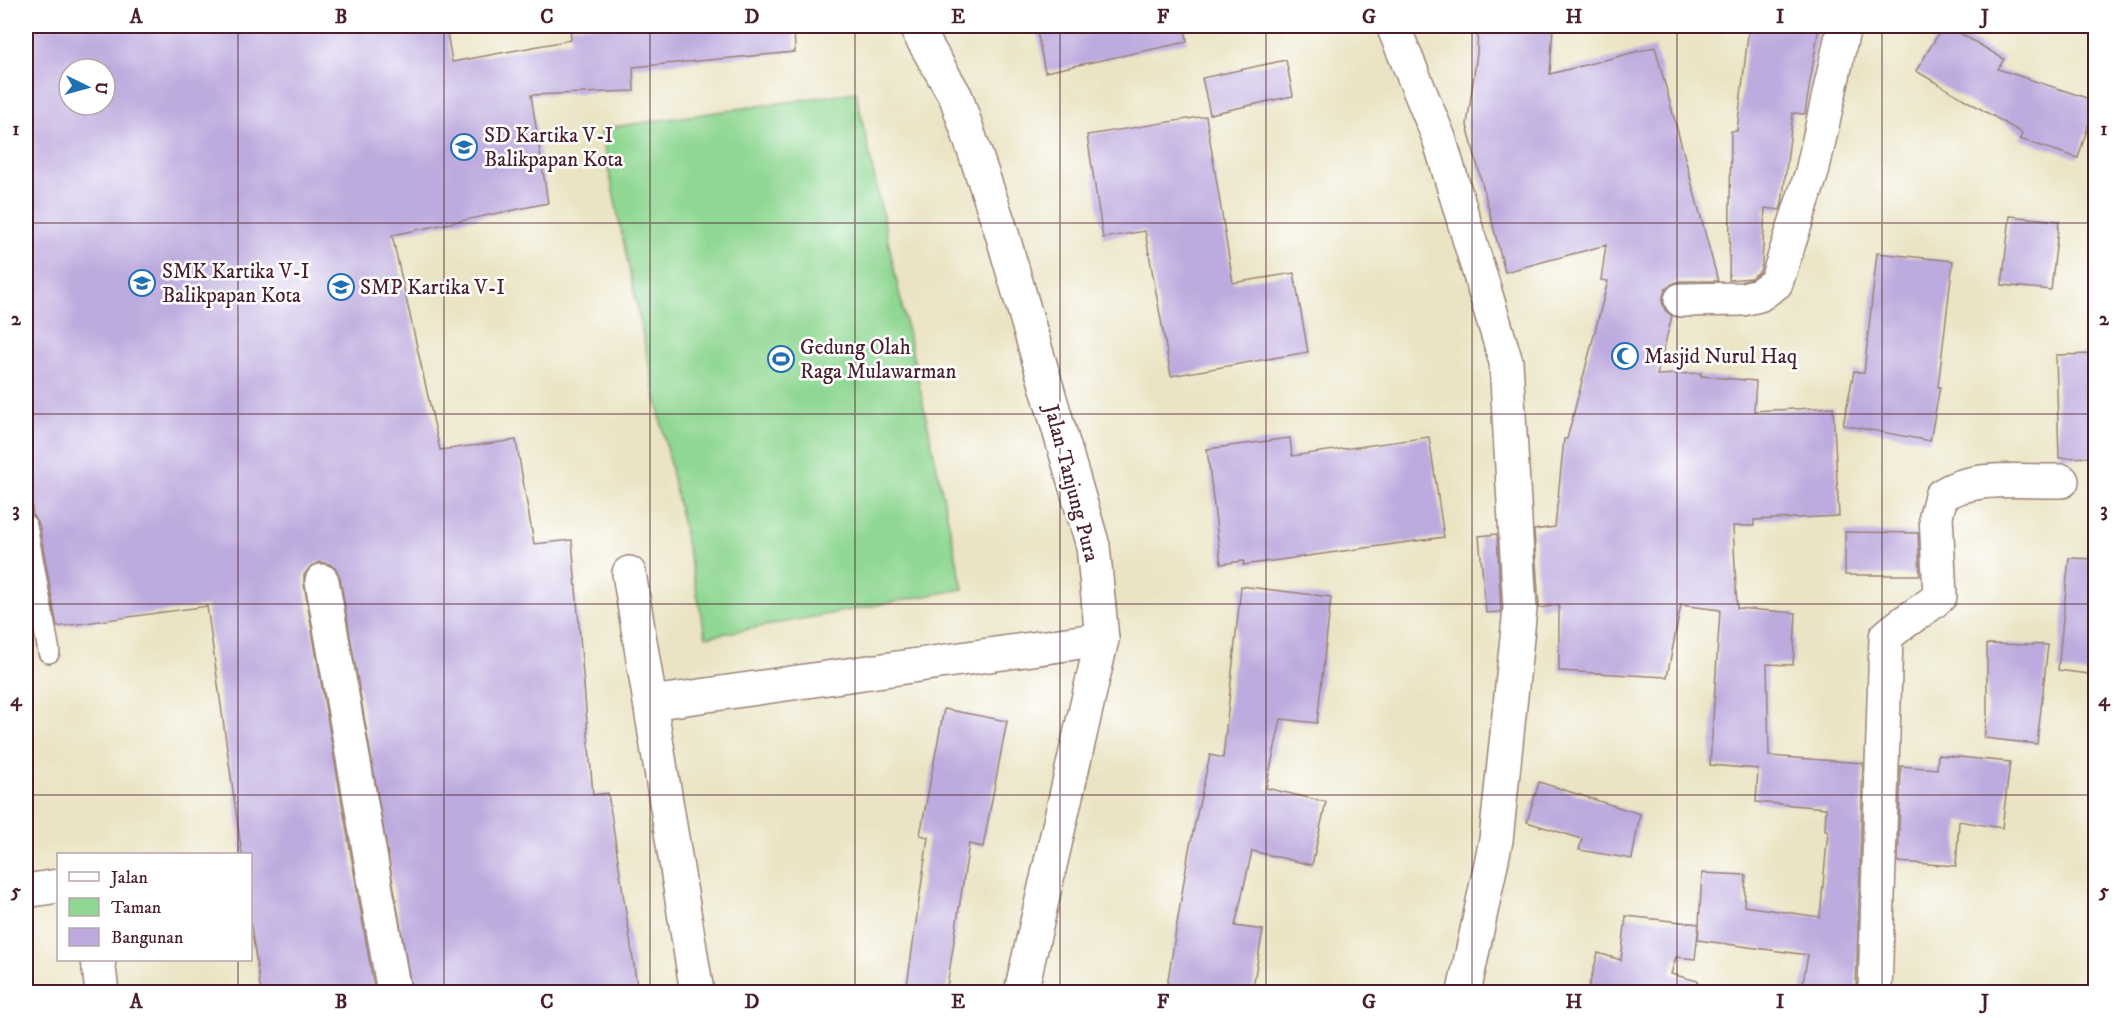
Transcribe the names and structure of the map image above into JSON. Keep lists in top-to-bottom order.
{
  "streets": {
    "street": ["Jalan Tanjung Pura"]
  },
  "places": {
    "school or university": ["SD Kartika V-I Balikpapan Kota", "SMK Kartika V-I Balikpapan Kota", "SMP Kartika V-I"],
    "mosque": ["Masjid Nurul Haq"],
    "sports": ["Gedung Olah Raga Mulawarman"]
  },
  "legend": ["Jalan", "Taman", "Bangunan"],
  "north": "right",
  "grid": {
    "columns": [
      "A",
      "B",
      "C",
      "D",
      "E",
      "F",
      "G",
      "H",
      "I",
      "J"
    ],
    "rows": [
      "1",
      "2",
      "3",
      "4",
      "5"
    ]
  }
}
